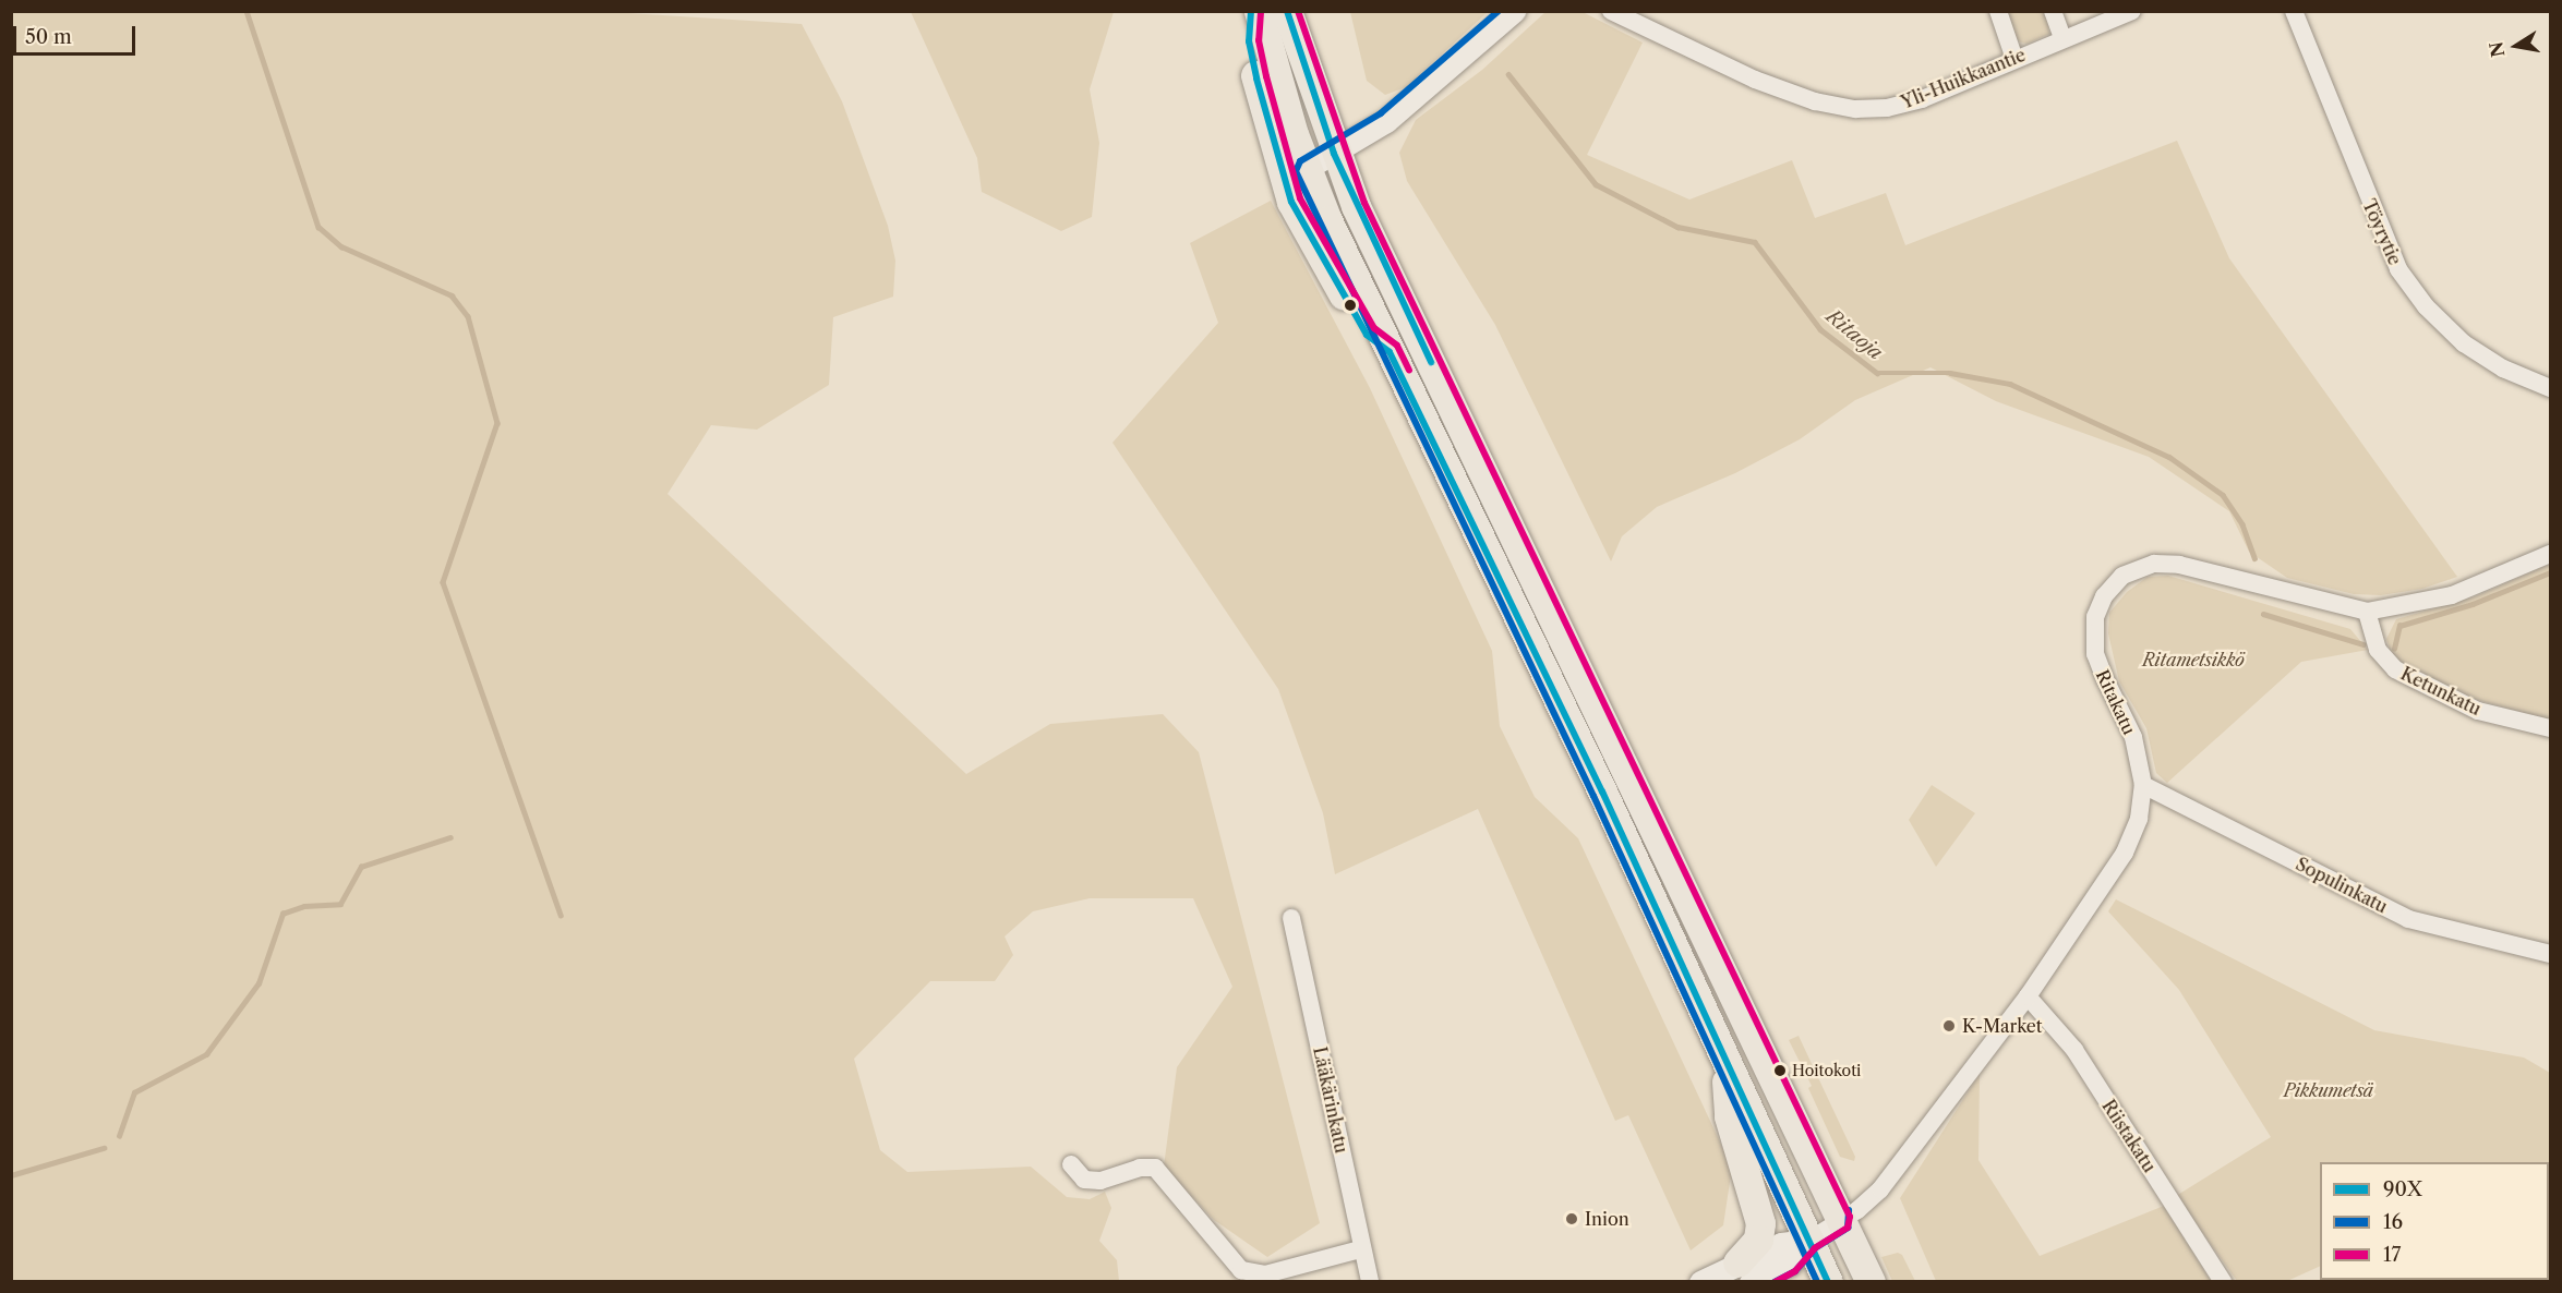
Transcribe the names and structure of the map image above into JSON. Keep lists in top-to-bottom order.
{
  "streets": {
    "street": [
      "Yli-Huikkaantie",
      "Töyrytie",
      "Ketunkatu",
      "Ritakatu",
      "Sopulinkatu",
      "Lääkärinkatu",
      "Riistakatu"
    ]
  },
  "crossings": [
    ["Ketunkatu", "Ritakatu"],
    ["Ritakatu", "Sopulinkatu"],
    ["Ritakatu", "Riistakatu"]
  ],
  "water": ["Ritaoja"],
  "parks": ["Ritametsikkö", "Pikkumetsä"],
  "places": ["K-Market", "Hoitokoti", "Inion"],
  "lines": ["transit line 90X", "transit line 16", "transit line 17"],
  "legend": ["90X", "16", "17"],
  "scale_bar": "50 m",
  "north": "left"
}
